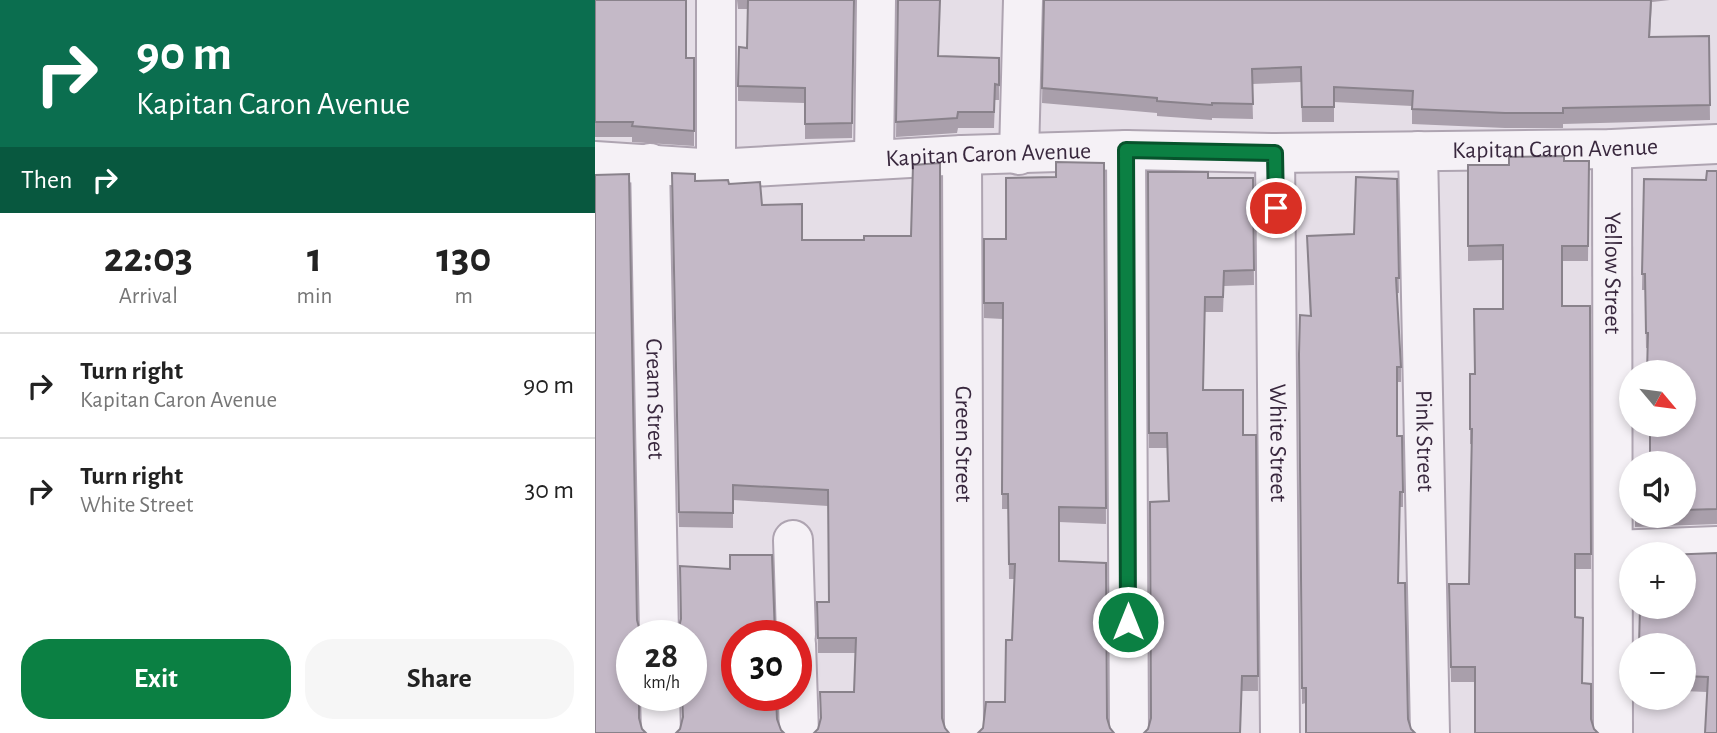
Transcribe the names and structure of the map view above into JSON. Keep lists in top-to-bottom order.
{
  "streets": {
    "street": [
      "Kapitan Caron Avenue",
      "Yellow Street",
      "Cream Street",
      "Pink Street",
      "White Street",
      "Green Street"
    ]
  },
  "crossings": [
    ["Kapitan Caron Avenue", "Yellow Street"],
    ["Kapitan Caron Avenue", "Cream Street"],
    ["Kapitan Caron Avenue", "Pink Street"],
    ["Kapitan Caron Avenue", "White Street"],
    ["Kapitan Caron Avenue", "Green Street"]
  ],
  "north": "bottom right",
  "page": {
    "turn": ["90 m", "Kapitan Caron Avenue"],
    "then": "Then",
    "eta": [
      "22:03",
      "Arrival",
      "1",
      "min",
      "130",
      "m"
    ],
    "list": [
      {
        "name": "Turn right",
        "note": "Kapitan Caron Avenue",
        "value": "90 m"
      },
      {
        "name": "Turn right",
        "note": "White Street",
        "value": "30 m"
      }
    ],
    "map_buttons": ["+", "−"],
    "speed": "28 km/h",
    "limit": "30",
    "buttons": ["Exit", "Share"]
  }
}
